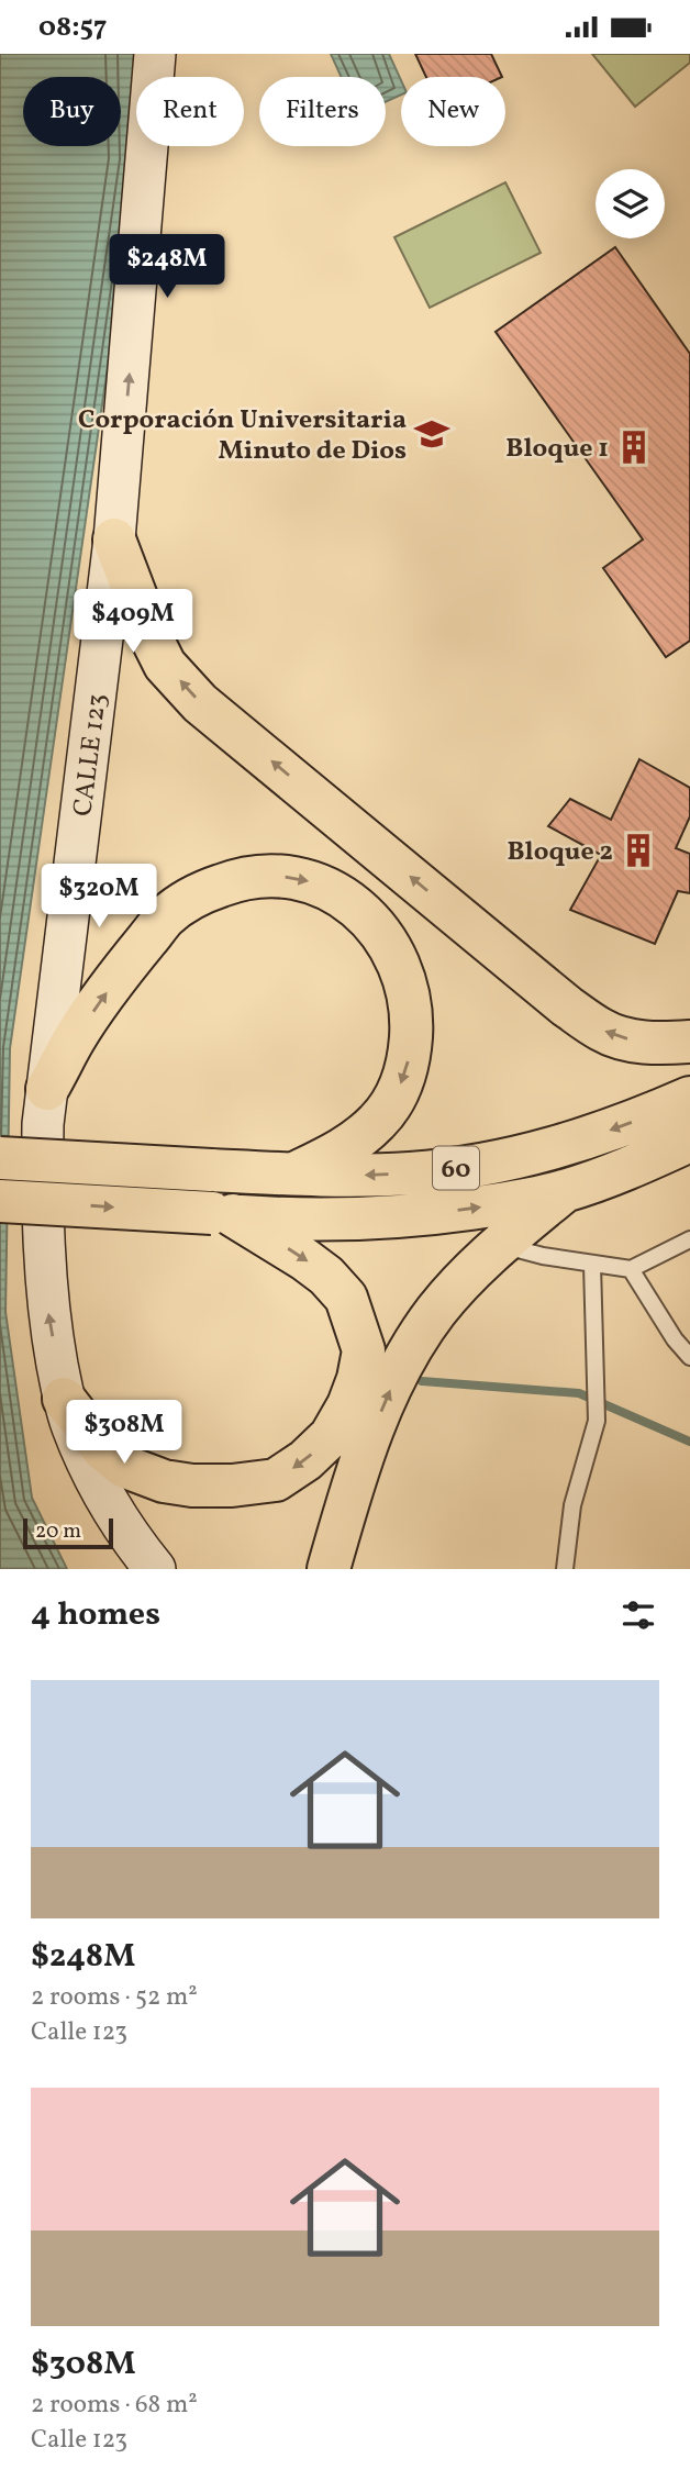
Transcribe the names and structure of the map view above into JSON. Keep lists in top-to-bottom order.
{
  "streets": {
    "highway": ["60"],
    "main road": ["CALLE 123"]
  },
  "one_way": ["CALLE 123"],
  "places": {
    "school or university": ["Corporación Universitaria Minuto de Dios"],
    "building": ["Bloque 1", "Bloque 2"]
  },
  "scale_bar": "20 m",
  "page": {
    "status": "08:57",
    "chip": [
      "Buy",
      "Rent",
      "Filters",
      "New"
    ],
    "price": [
      "$248M",
      "$409M",
      "$320M",
      "$308M"
    ],
    "scale": "20 m",
    "heading": "4 homes",
    "list": [
      {
        "name": "$248M",
        "note": "2 rooms · 52 m² · Calle 123"
      },
      {
        "name": "$308M",
        "note": "2 rooms · 68 m² · Calle 123"
      }
    ]
  }
}
